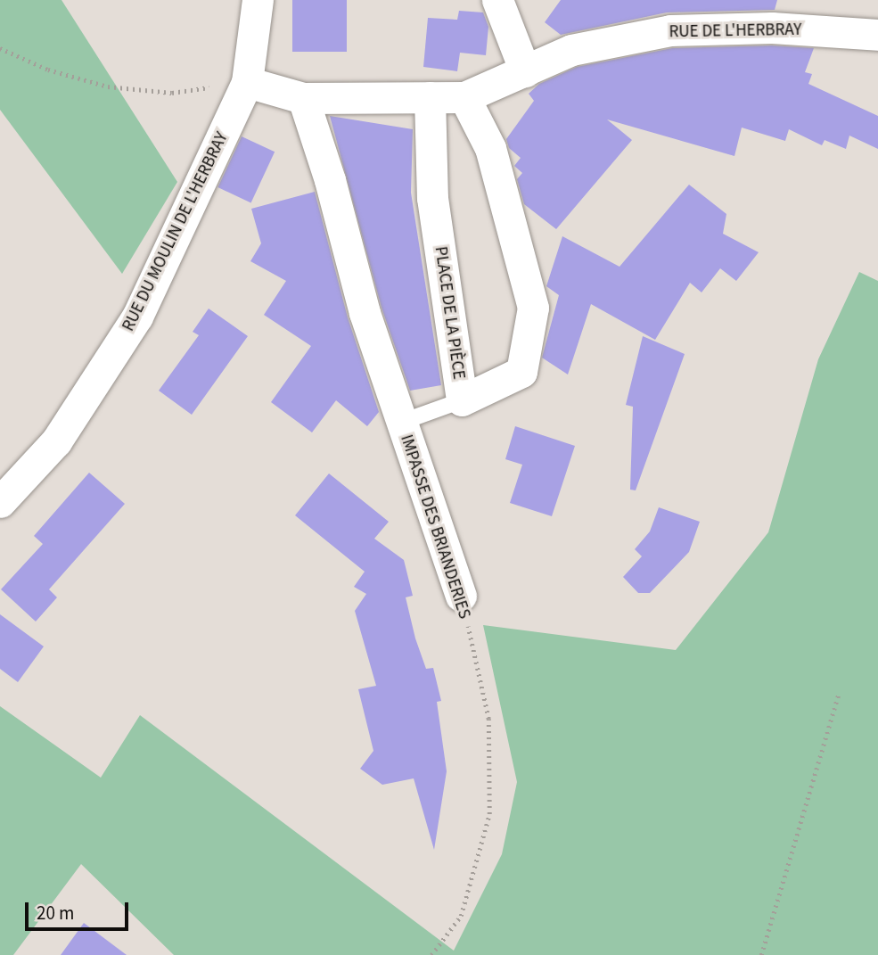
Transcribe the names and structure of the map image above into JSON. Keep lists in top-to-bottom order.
{
  "streets": {
    "street": [
      "RUE DE L'HERBRAY",
      "RUE DU MOULIN DE L'HERBRAY",
      "PLACE DE LA PIÈCE",
      "IMPASSE DES BRIANDERIES"
    ]
  },
  "crossings": [
    ["RUE DE L'HERBRAY", "RUE DU MOULIN DE L'HERBRAY"],
    ["RUE DE L'HERBRAY", "PLACE DE LA PIÈCE"],
    ["RUE DE L'HERBRAY", "IMPASSE DES BRIANDERIES"]
  ],
  "scale_bar": "20 m"
}
